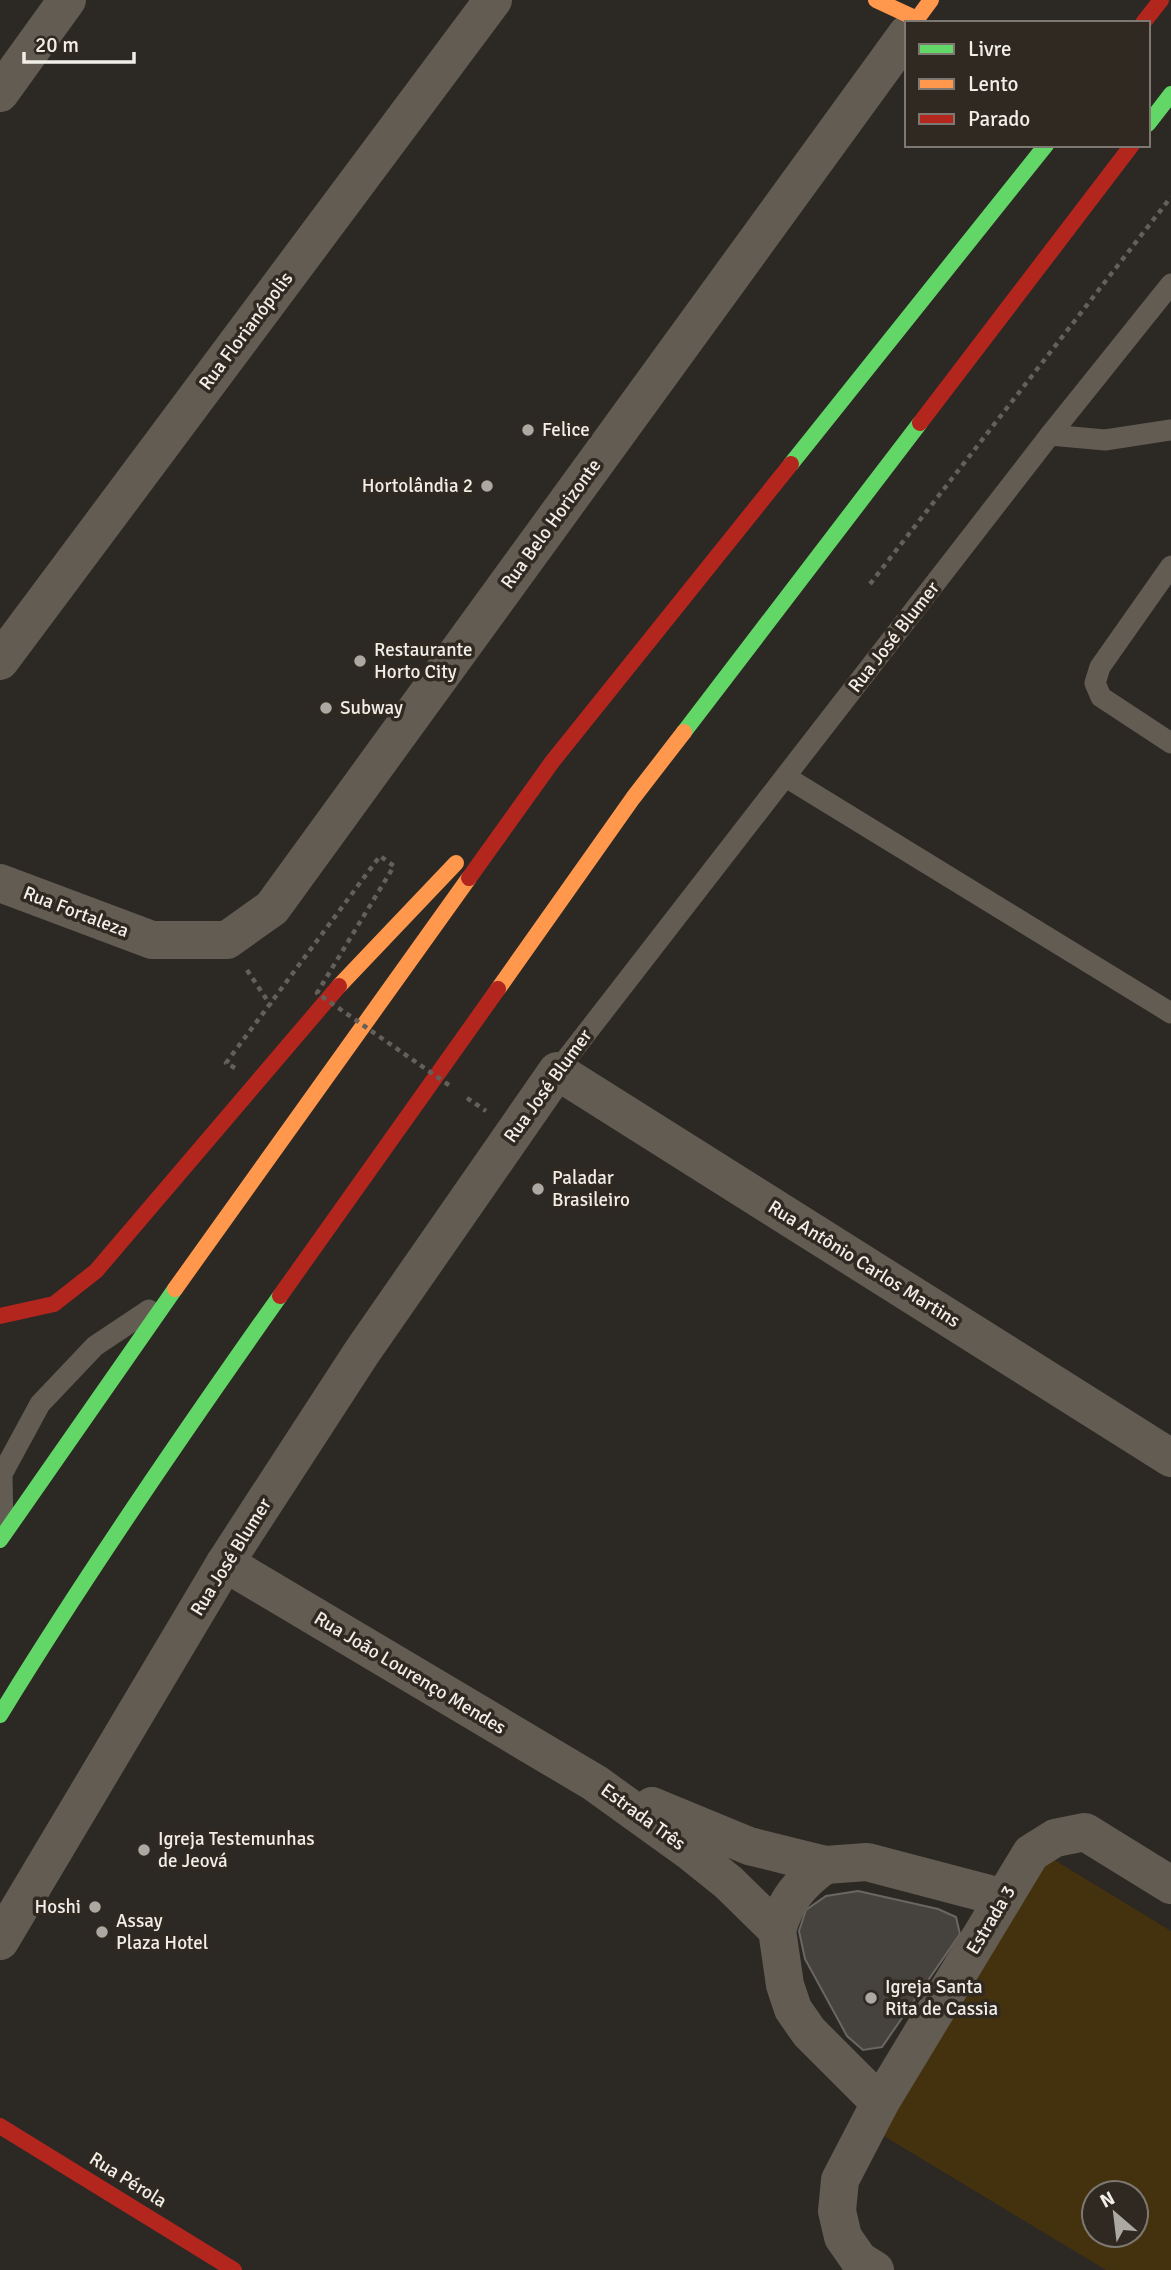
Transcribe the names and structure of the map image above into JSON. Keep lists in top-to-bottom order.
{
  "streets": {
    "main road": ["Rua Pérola"],
    "street": [
      "Rua Florianópolis",
      "Rua Belo Horizonte",
      "Rua José Blumer",
      "Rua Fortaleza",
      "Rua Antônio Carlos Martins",
      "Rua João Lourenço Mendes",
      "Estrada Três",
      "Estrada 3"
    ]
  },
  "crossings": [
    ["Rua Belo Horizonte", "Rua Fortaleza"],
    ["Rua José Blumer", "Rua Antônio Carlos Martins"],
    ["Rua José Blumer", "Rua João Lourenço Mendes"],
    ["Rua João Lourenço Mendes", "Estrada Três"],
    ["Estrada Três", "Estrada 3"]
  ],
  "places": [
    "Felice",
    "Hortolândia 2",
    "Restaurante Horto City",
    "Subway",
    "Paladar Brasileiro",
    "Igreja Testemunhas de Jeová",
    "Hoshi",
    "Assay Plaza Hotel",
    "Igreja Santa Rita de Cassia"
  ],
  "legend": ["Livre", "Lento", "Parado"],
  "scale_bar": "20 m",
  "north": "top left"
}
